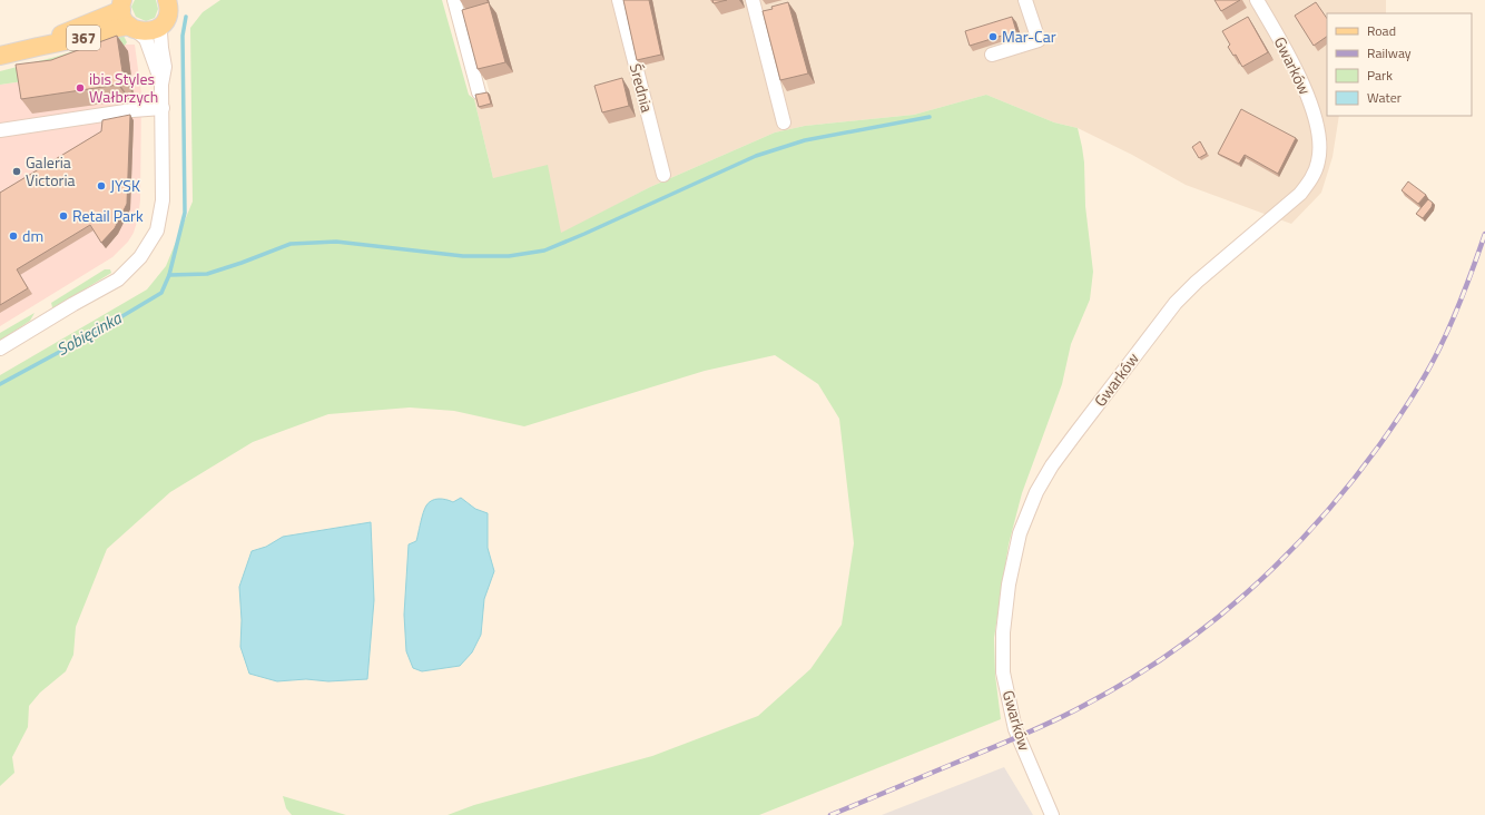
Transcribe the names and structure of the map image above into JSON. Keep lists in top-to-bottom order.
{
  "streets": {
    "main road": ["367"],
    "street": ["Gwarków", "Średnia"]
  },
  "water": ["Sobięcinka"],
  "places": [
    "Mar-Car",
    "ibis Styles Wałbrzych",
    "Galeria Victoria",
    "JYSK",
    "Retail Park",
    "dm"
  ],
  "legend": [
    "Road",
    "Railway",
    "Park",
    "Water"
  ]
}
